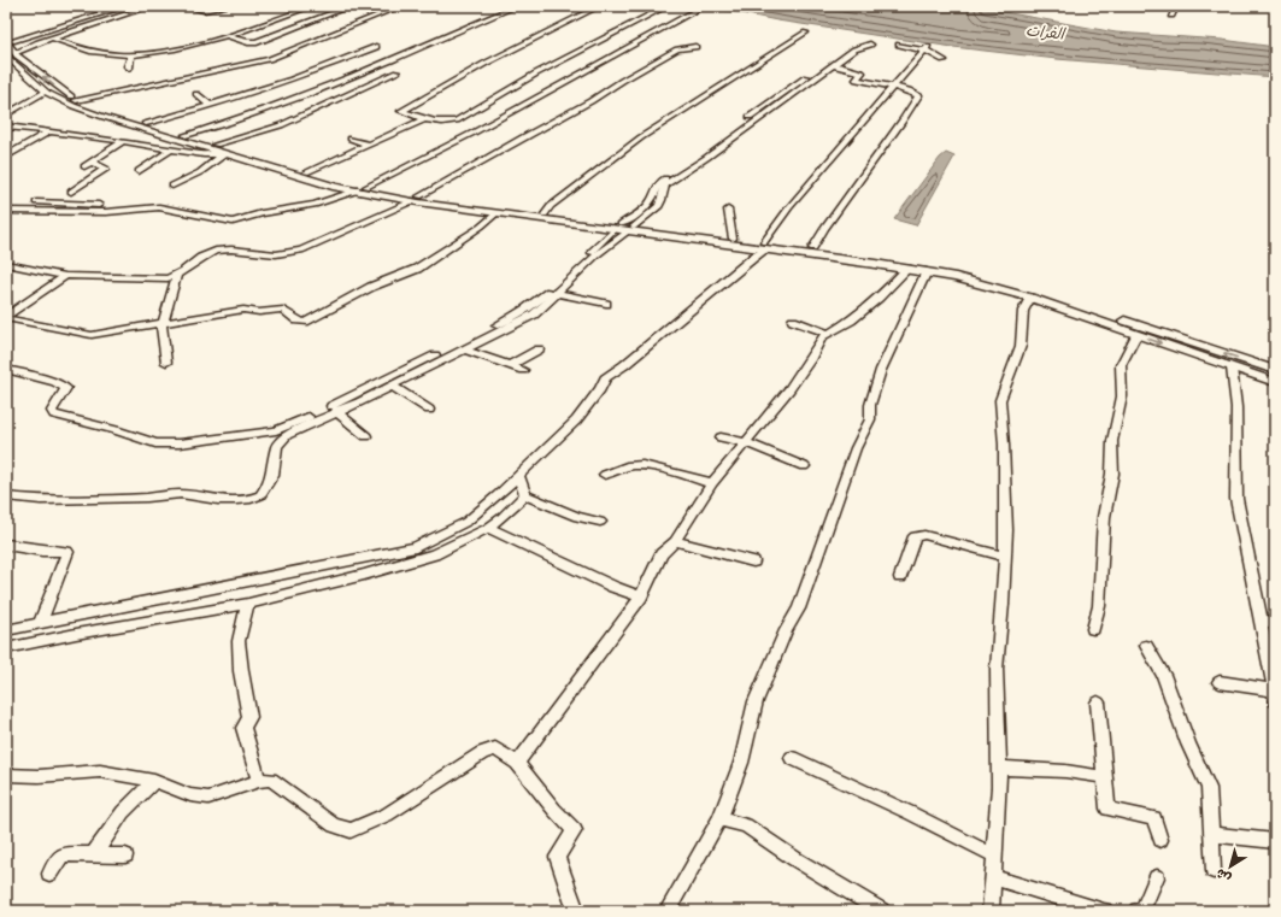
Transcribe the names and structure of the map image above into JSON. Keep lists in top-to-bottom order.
{
  "water": ["الفرات"],
  "north": "bottom left"
}
